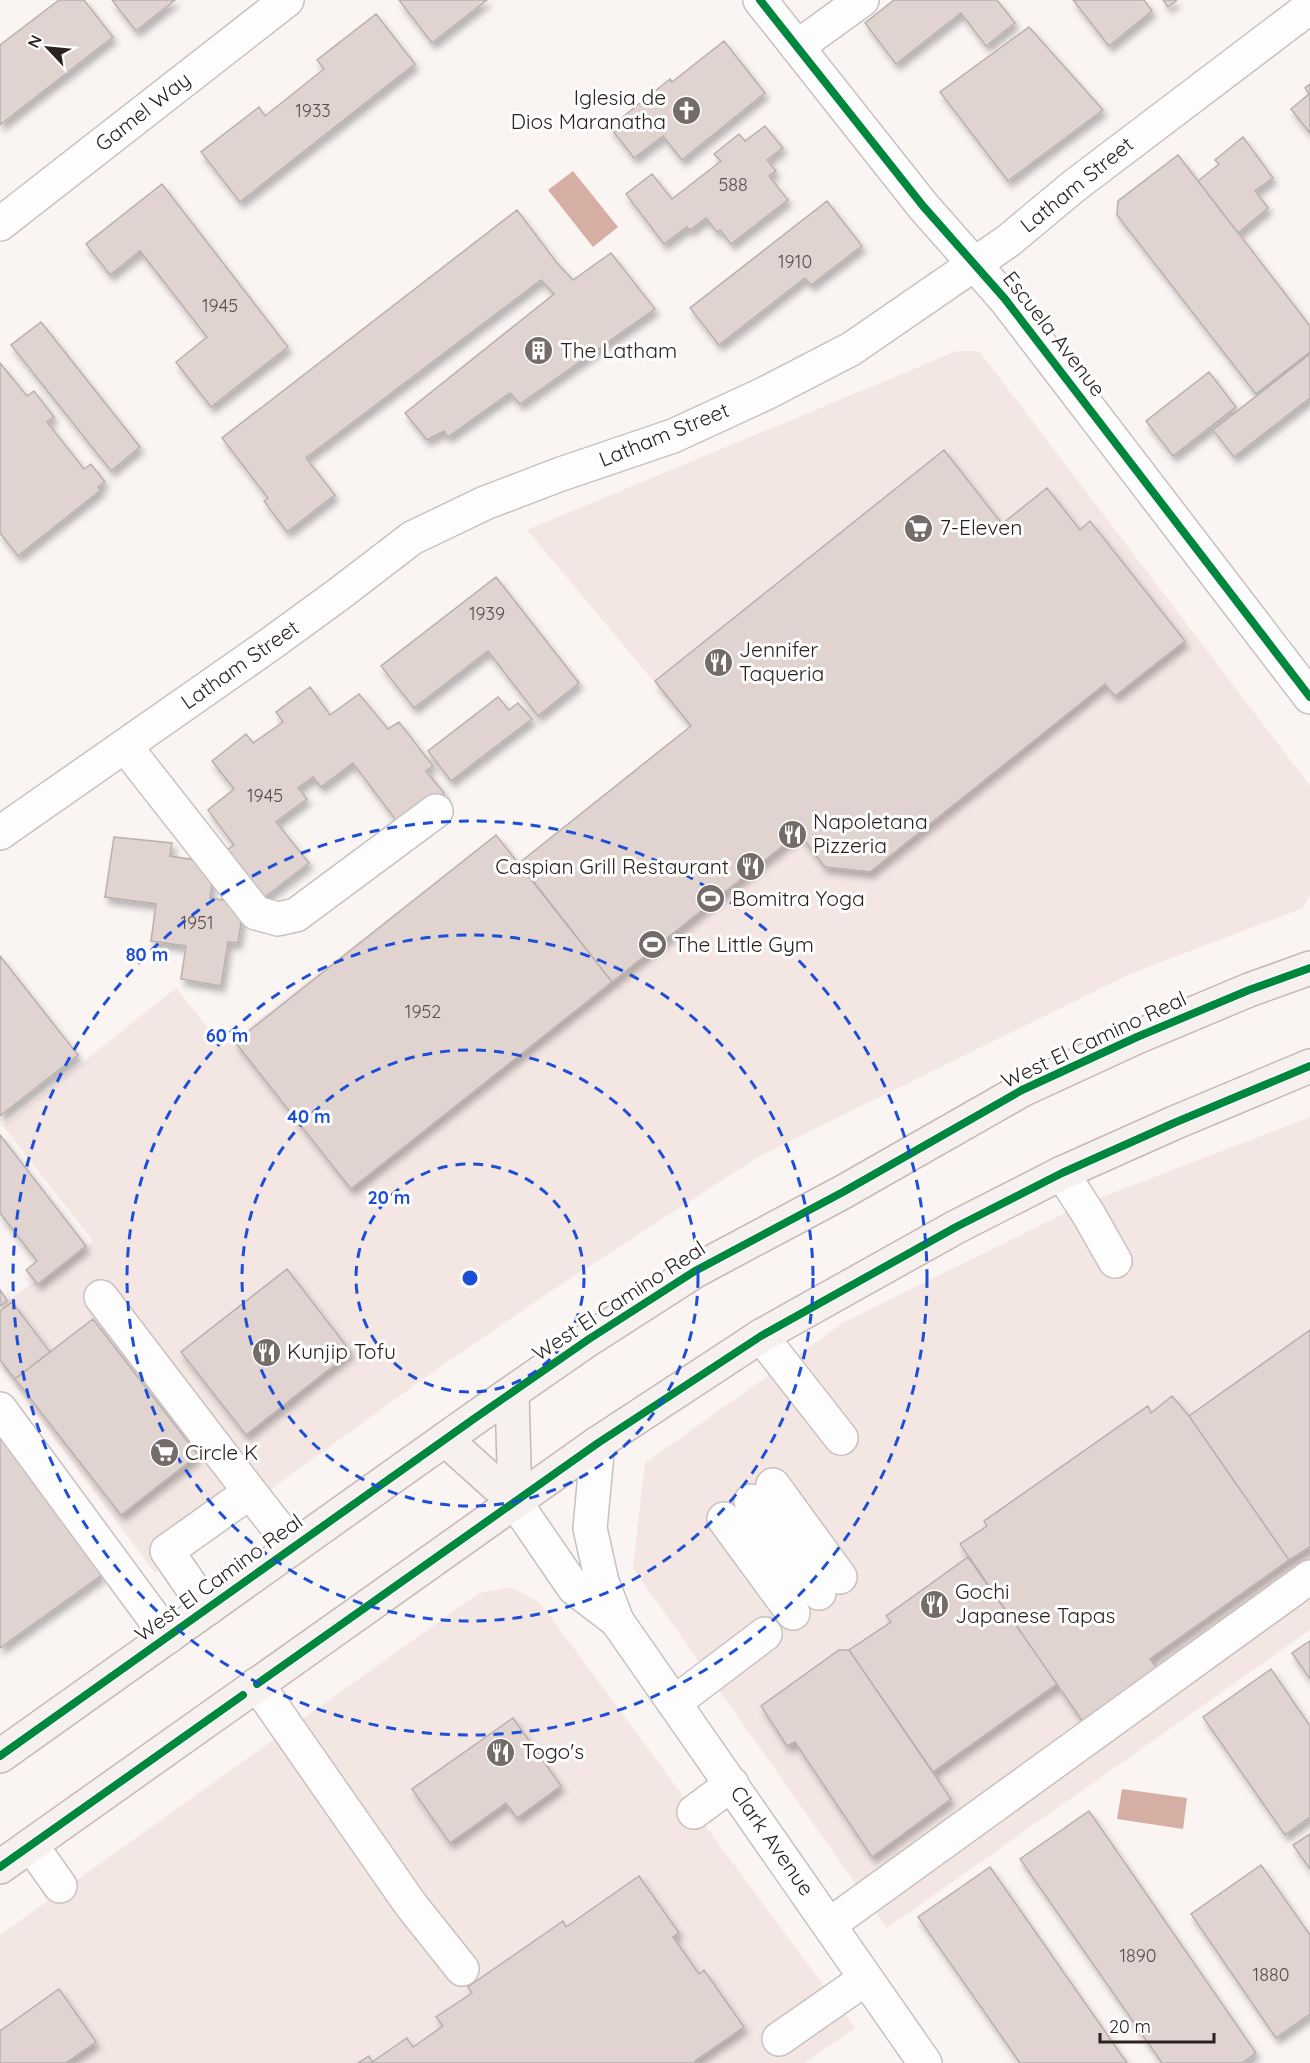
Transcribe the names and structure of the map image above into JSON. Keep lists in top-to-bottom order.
{
  "streets": {
    "main road": ["West El Camino Real"],
    "street": [
      "Gamel Way",
      "Latham Street",
      "Escuela Avenue",
      "Clark Avenue"
    ]
  },
  "crossings": [
    ["Latham Street", "Escuela Avenue"]
  ],
  "places": {
    "church": ["Iglesia de Dios Maranatha"],
    "building": ["The Latham"],
    "supermarket": ["7-Eleven", "Circle K"],
    "restaurant": [
      "Jennifer Taqueria",
      "Napoletana Pizzeria",
      "Caspian Grill Restaurant",
      "Kunjip Tofu",
      "Gochi Japanese Tapas",
      "Togo's"
    ],
    "sports": ["Bomitra Yoga", "The Little Gym"]
  },
  "house_numbers": [
    "1933",
    "588",
    "1910",
    "1945",
    "1939",
    "1945",
    "1951",
    "1952",
    "1890",
    "1880"
  ],
  "scale_bar": "20 m",
  "north": "top left",
  "rings": [
    "80 m",
    "60 m",
    "40 m",
    "20 m"
  ]
}
